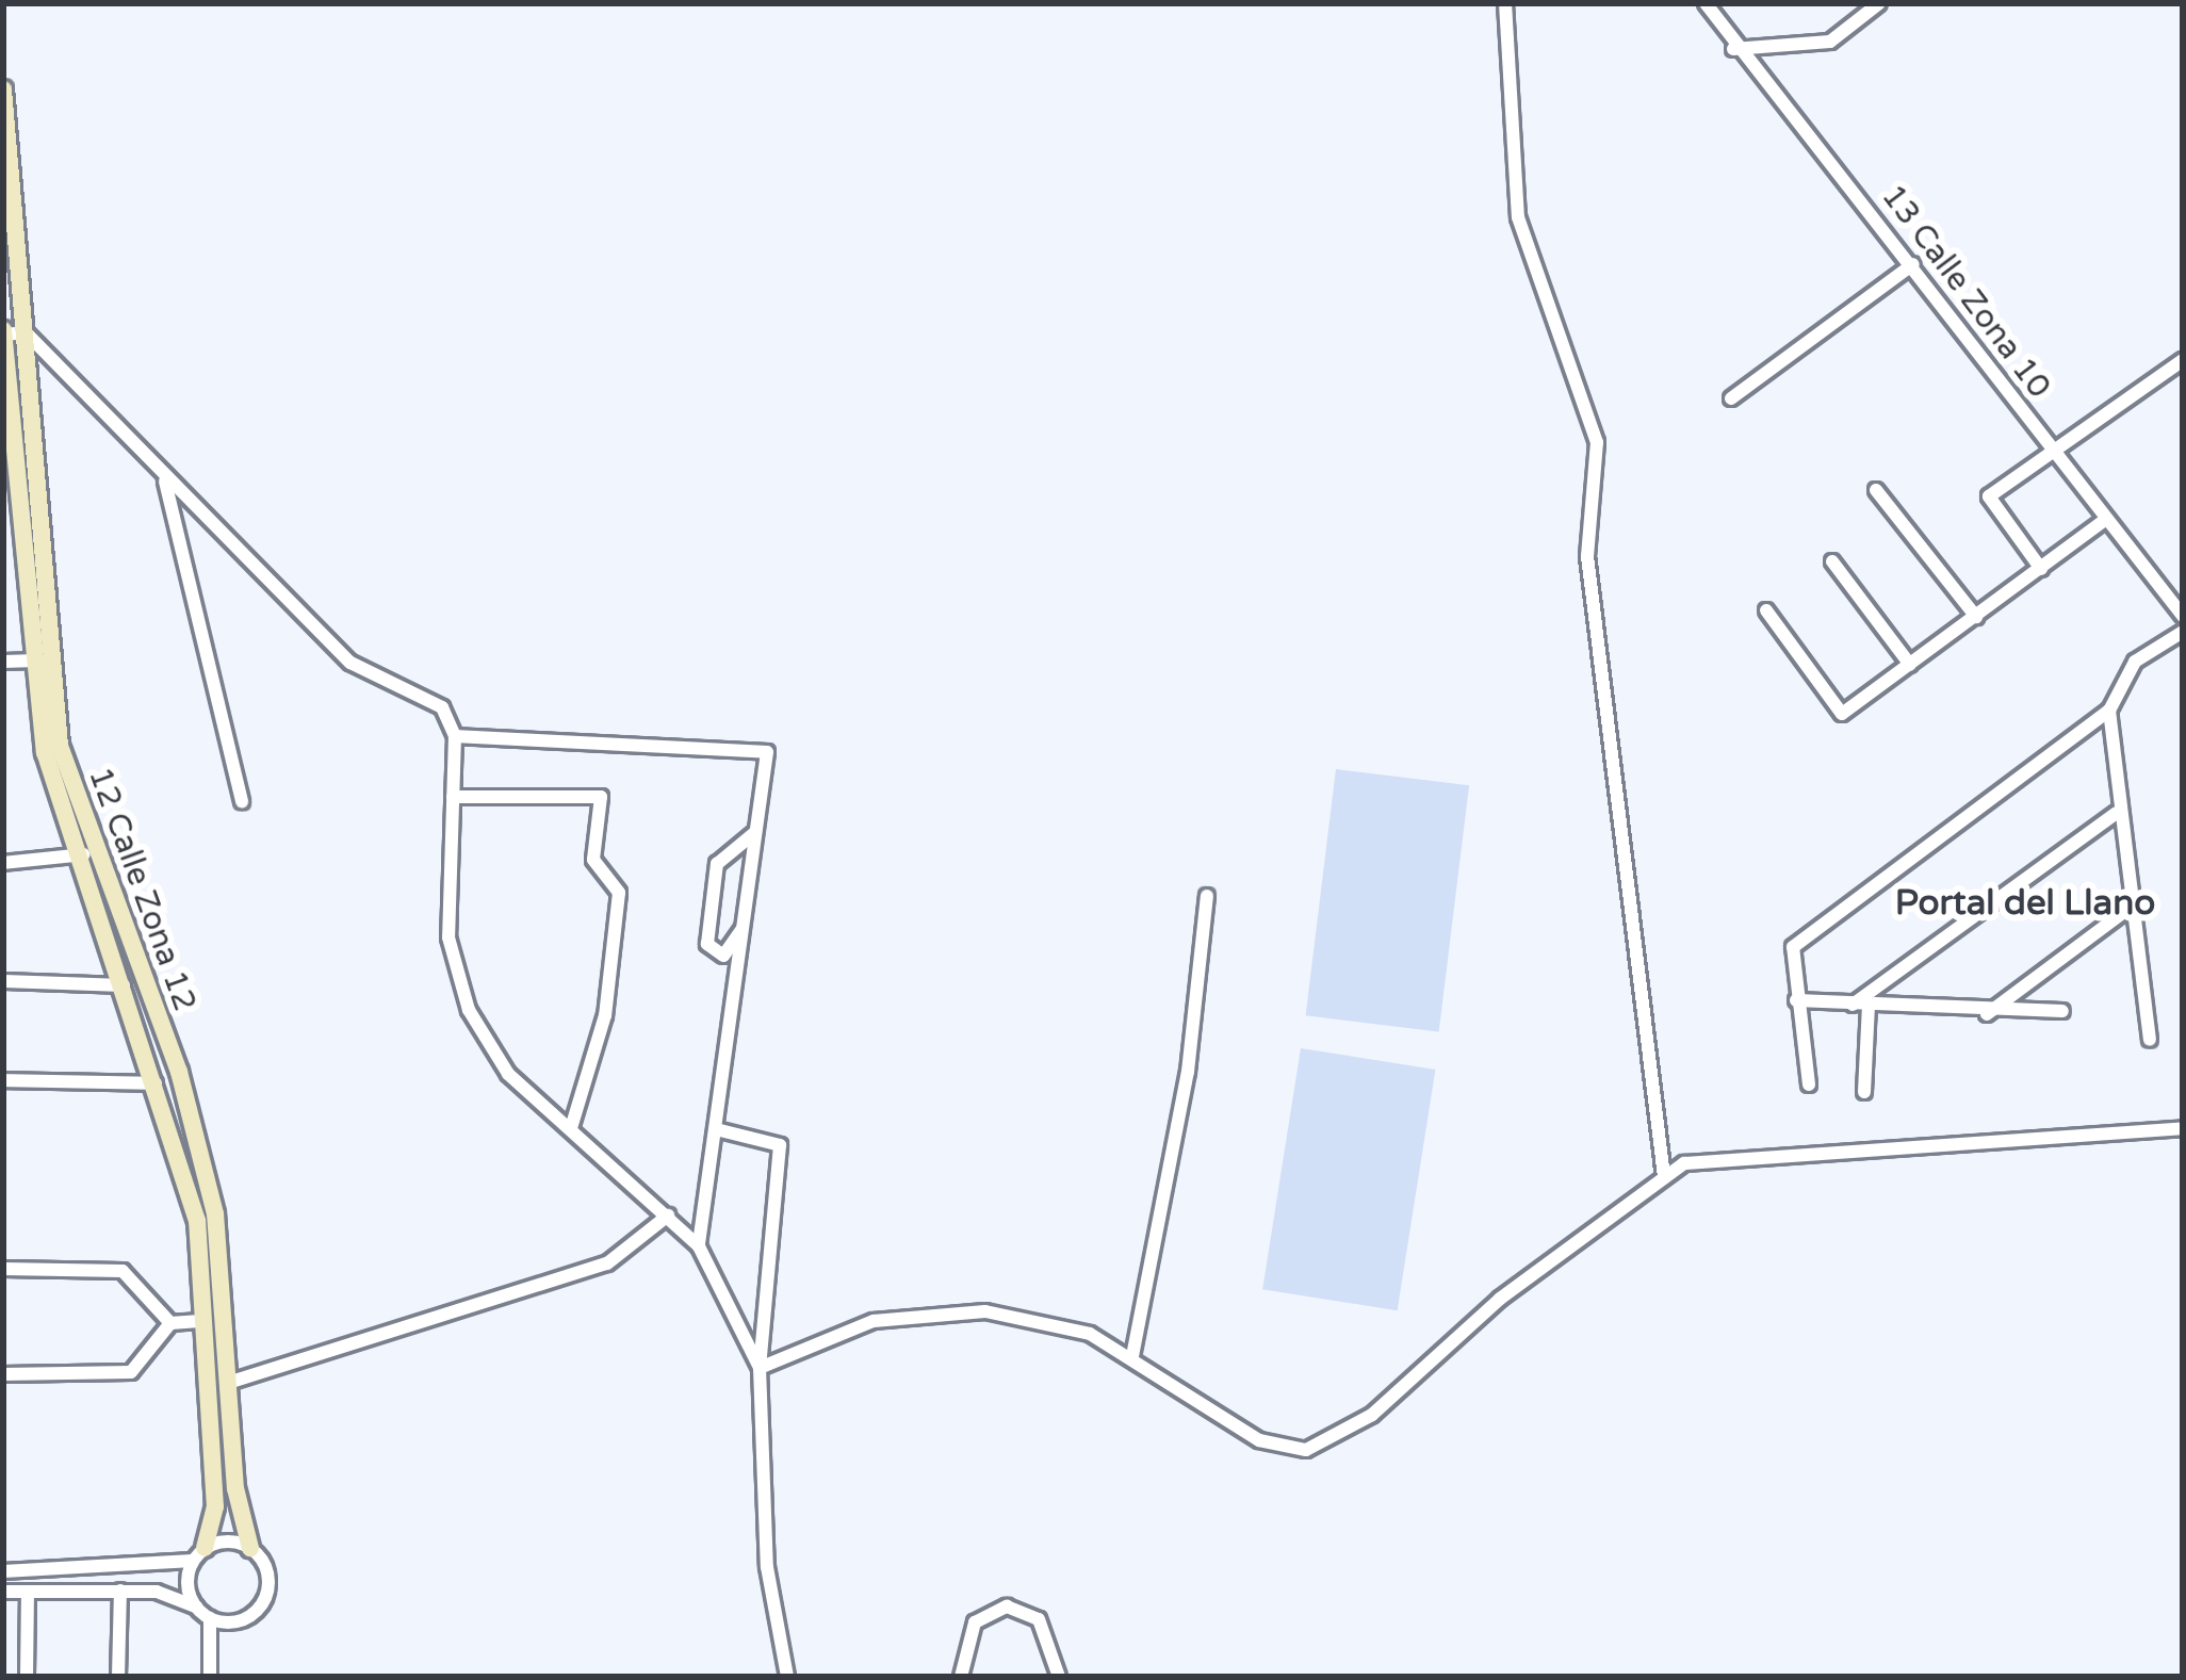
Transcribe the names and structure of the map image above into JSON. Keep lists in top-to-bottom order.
{
  "streets": {
    "street": ["13 Calle Zona 10", "12 Calle Zona 12"]
  },
  "districts": ["Portal del Llano"]
}
